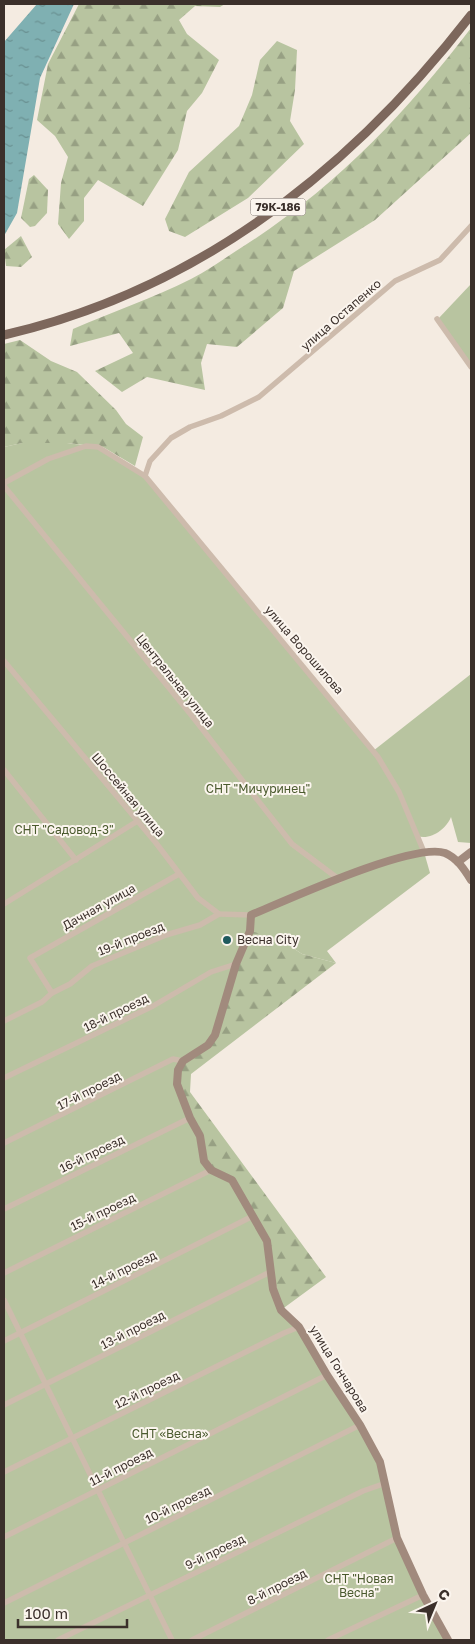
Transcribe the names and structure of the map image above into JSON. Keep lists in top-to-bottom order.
{
  "streets": {
    "main road": ["79К-186"],
    "street": [
      "улица Остапенко",
      "улица Ворошилова",
      "Центральная улица",
      "Шоссейная улица",
      "Дачная улица",
      "19-й проезд",
      "18-й проезд",
      "17-й проезд",
      "16-й проезд",
      "15-й проезд",
      "14-й проезд",
      "13-й проезд",
      "улица Гончарова",
      "12-й проезд",
      "11-й проезд",
      "10-й проезд",
      "9-й проезд",
      "8-й проезд"
    ]
  },
  "crossings": [
    ["улица Остапенко", "улица Ворошилова"],
    ["улица Ворошилова", "Центральная улица"],
    ["Шоссейная улица", "Дачная улица"],
    ["Шоссейная улица", "19-й проезд"],
    ["Дачная улица", "19-й проезд"],
    ["15-й проезд", "улица Гончарова"],
    ["14-й проезд", "улица Гончарова"],
    ["13-й проезд", "улица Гончарова"],
    ["улица Гончарова", "12-й проезд"],
    ["улица Гончарова", "11-й проезд"],
    ["улица Гончарова", "10-й проезд"],
    ["улица Гончарова", "9-й проезд"],
    ["улица Гончарова", "8-й проезд"]
  ],
  "parks": [
    "СНТ \"Мичуринец\"",
    "СНТ \"Садовод-3\"",
    "СНТ «Весна»",
    "СНТ \"Новая Весна\""
  ],
  "places": ["Весна City"],
  "scale_bar": "100 m",
  "north": "top right"
}
